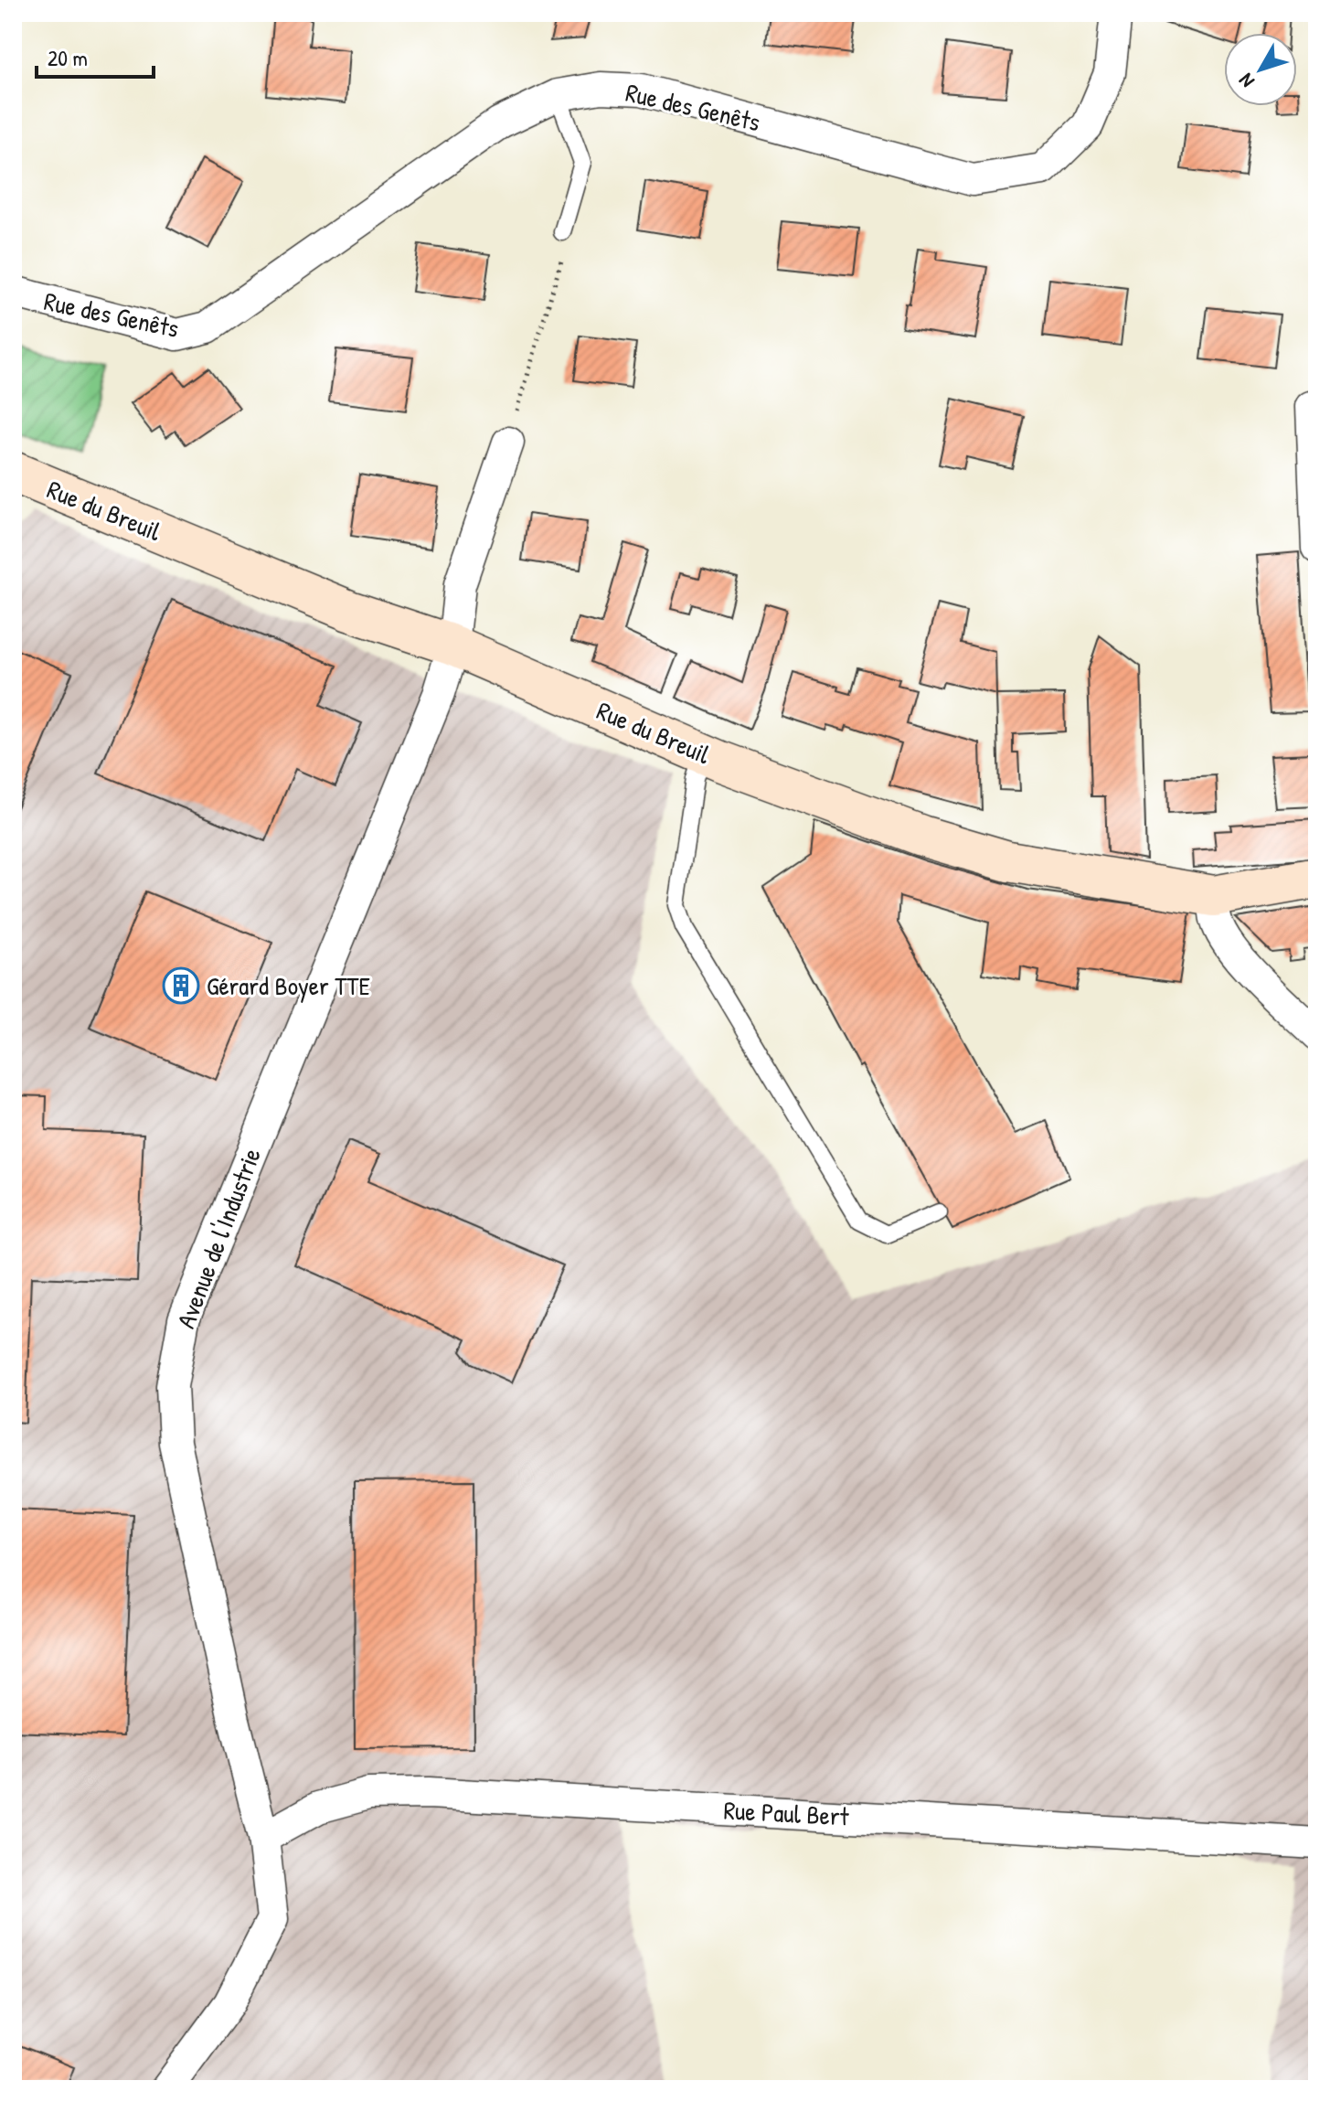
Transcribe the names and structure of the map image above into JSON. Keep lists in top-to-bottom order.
{
  "streets": {
    "street": [
      "Rue des Genêts",
      "Rue du Breuil",
      "Avenue de l'Industrie",
      "Rue Paul Bert"
    ]
  },
  "crossings": [
    ["Rue du Breuil", "Avenue de l'Industrie"],
    ["Avenue de l'Industrie", "Rue Paul Bert"]
  ],
  "places": {
    "building": ["Gérard Boyer TTE"]
  },
  "scale_bar": "20 m",
  "north": "bottom left"
}
